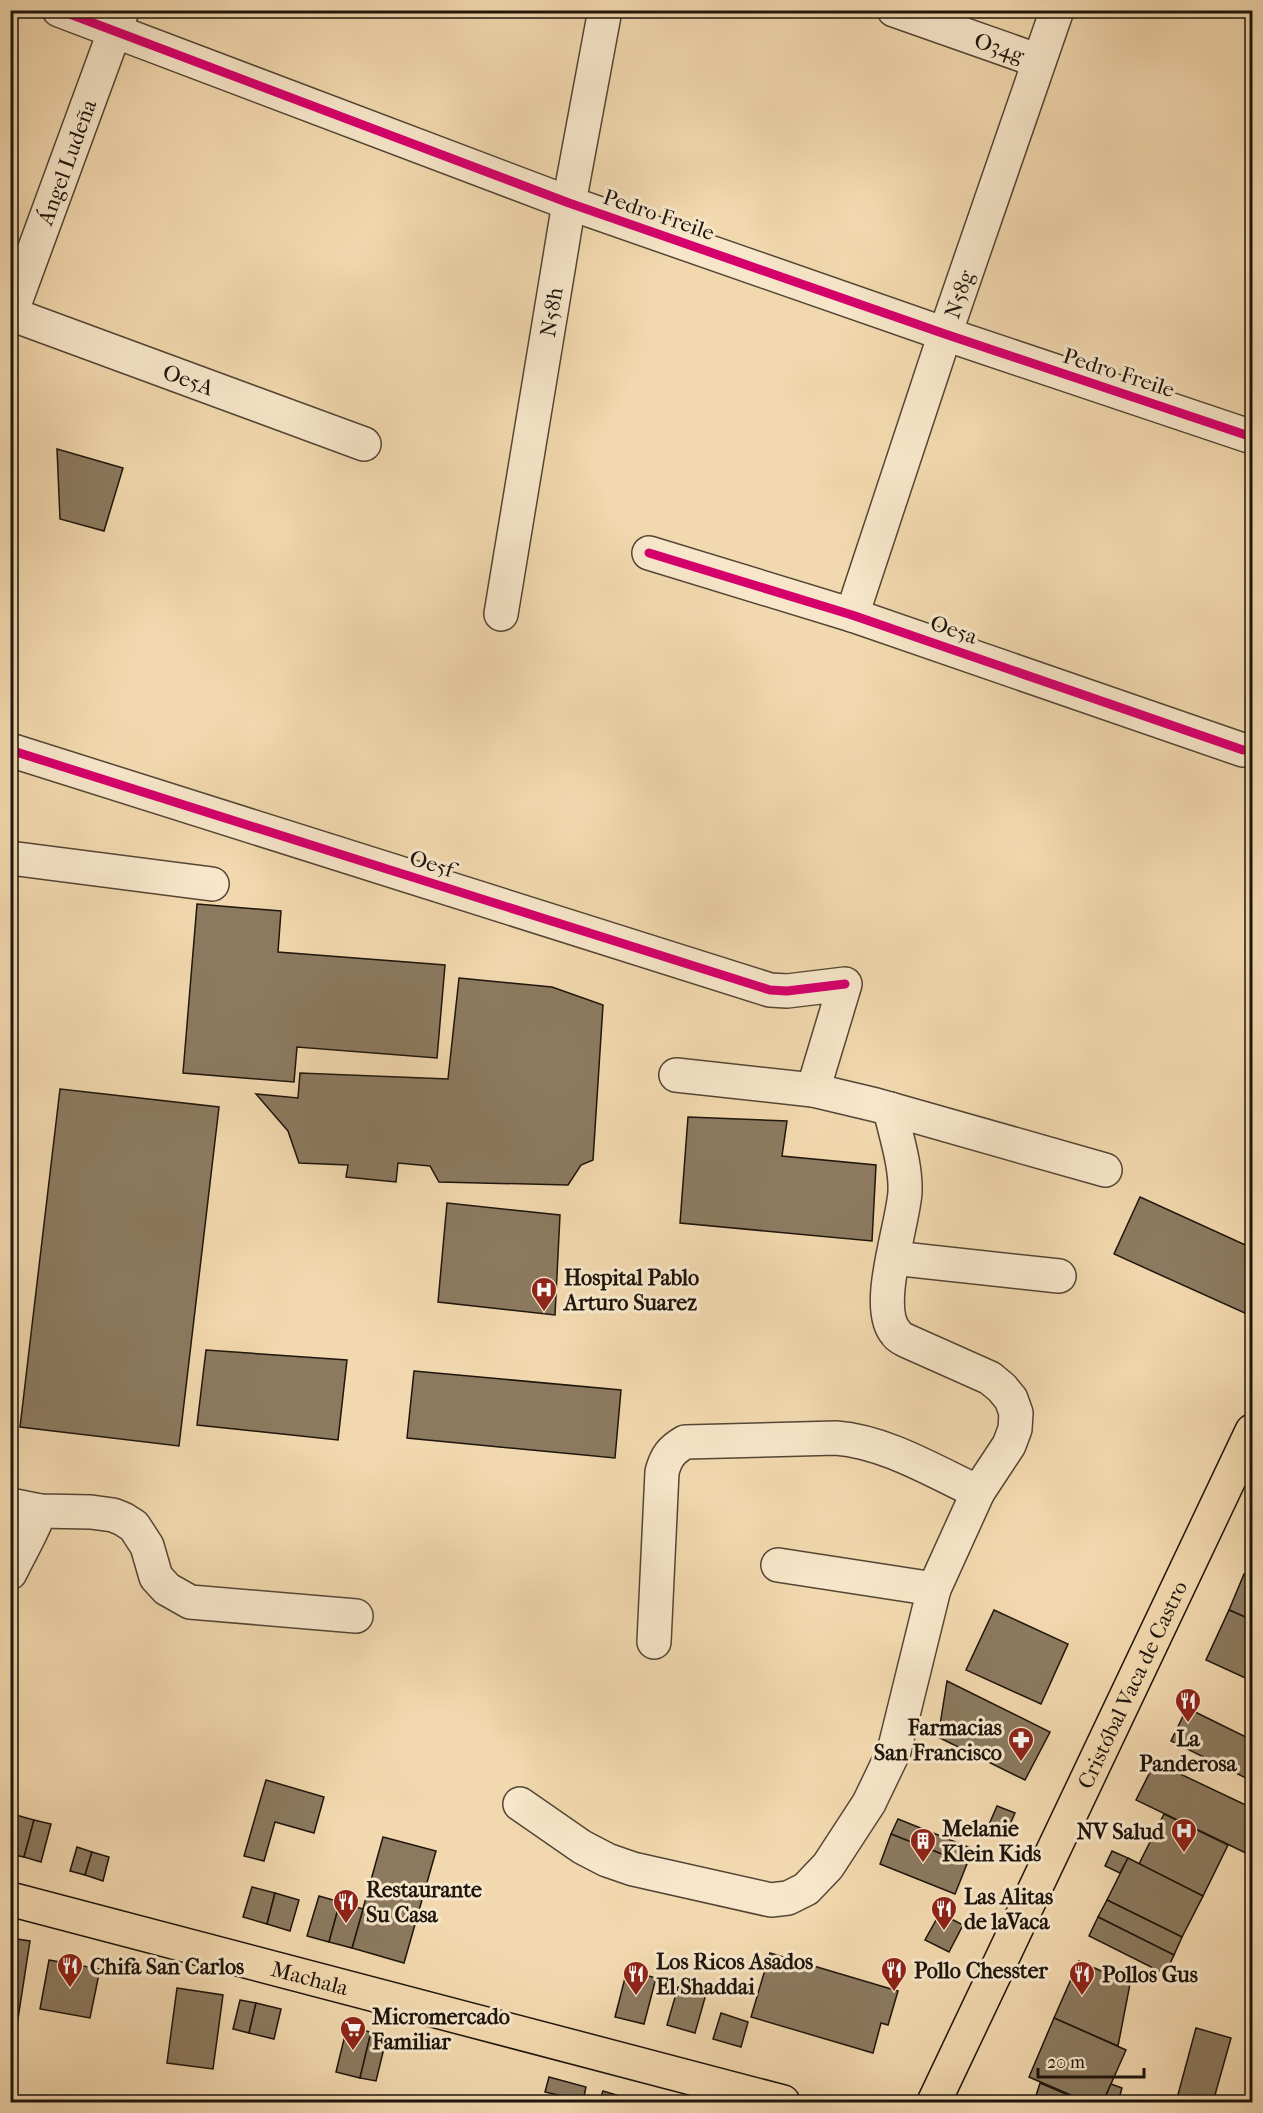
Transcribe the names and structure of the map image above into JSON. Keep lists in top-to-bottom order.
{
  "streets": {
    "main road": ["Cristóbal Vaca de Castro", "Machala"],
    "street": [
      "O34g",
      "Ángel Ludeña",
      "Pedro Freile",
      "N58g",
      "N58h",
      "Oe5A",
      "Oe5a",
      "Oe5f"
    ]
  },
  "crossings": [
    ["O34g", "N58g"],
    ["Ángel Ludeña", "Pedro Freile"],
    ["Ángel Ludeña", "Oe5A"],
    ["Pedro Freile", "N58g"],
    ["Pedro Freile", "N58h"],
    ["N58g", "Oe5a"]
  ],
  "places": {
    "hospital": ["Hospital Pablo Arturo Suarez", "NV Salud"],
    "restaurant": [
      "La Panderosa",
      "Restaurante Su Casa",
      "Las Alitas de laVaca",
      "Chifa San Carlos",
      "Pollo Chesster",
      "Los Ricos Asados El Shaddai",
      "Pollos Gus"
    ],
    "pharmacy": ["Farmacias San Francisco"],
    "building": ["Melanie Klein Kids"],
    "supermarket": ["Micromercado Familiar"]
  },
  "scale_bar": "20 m"
}
